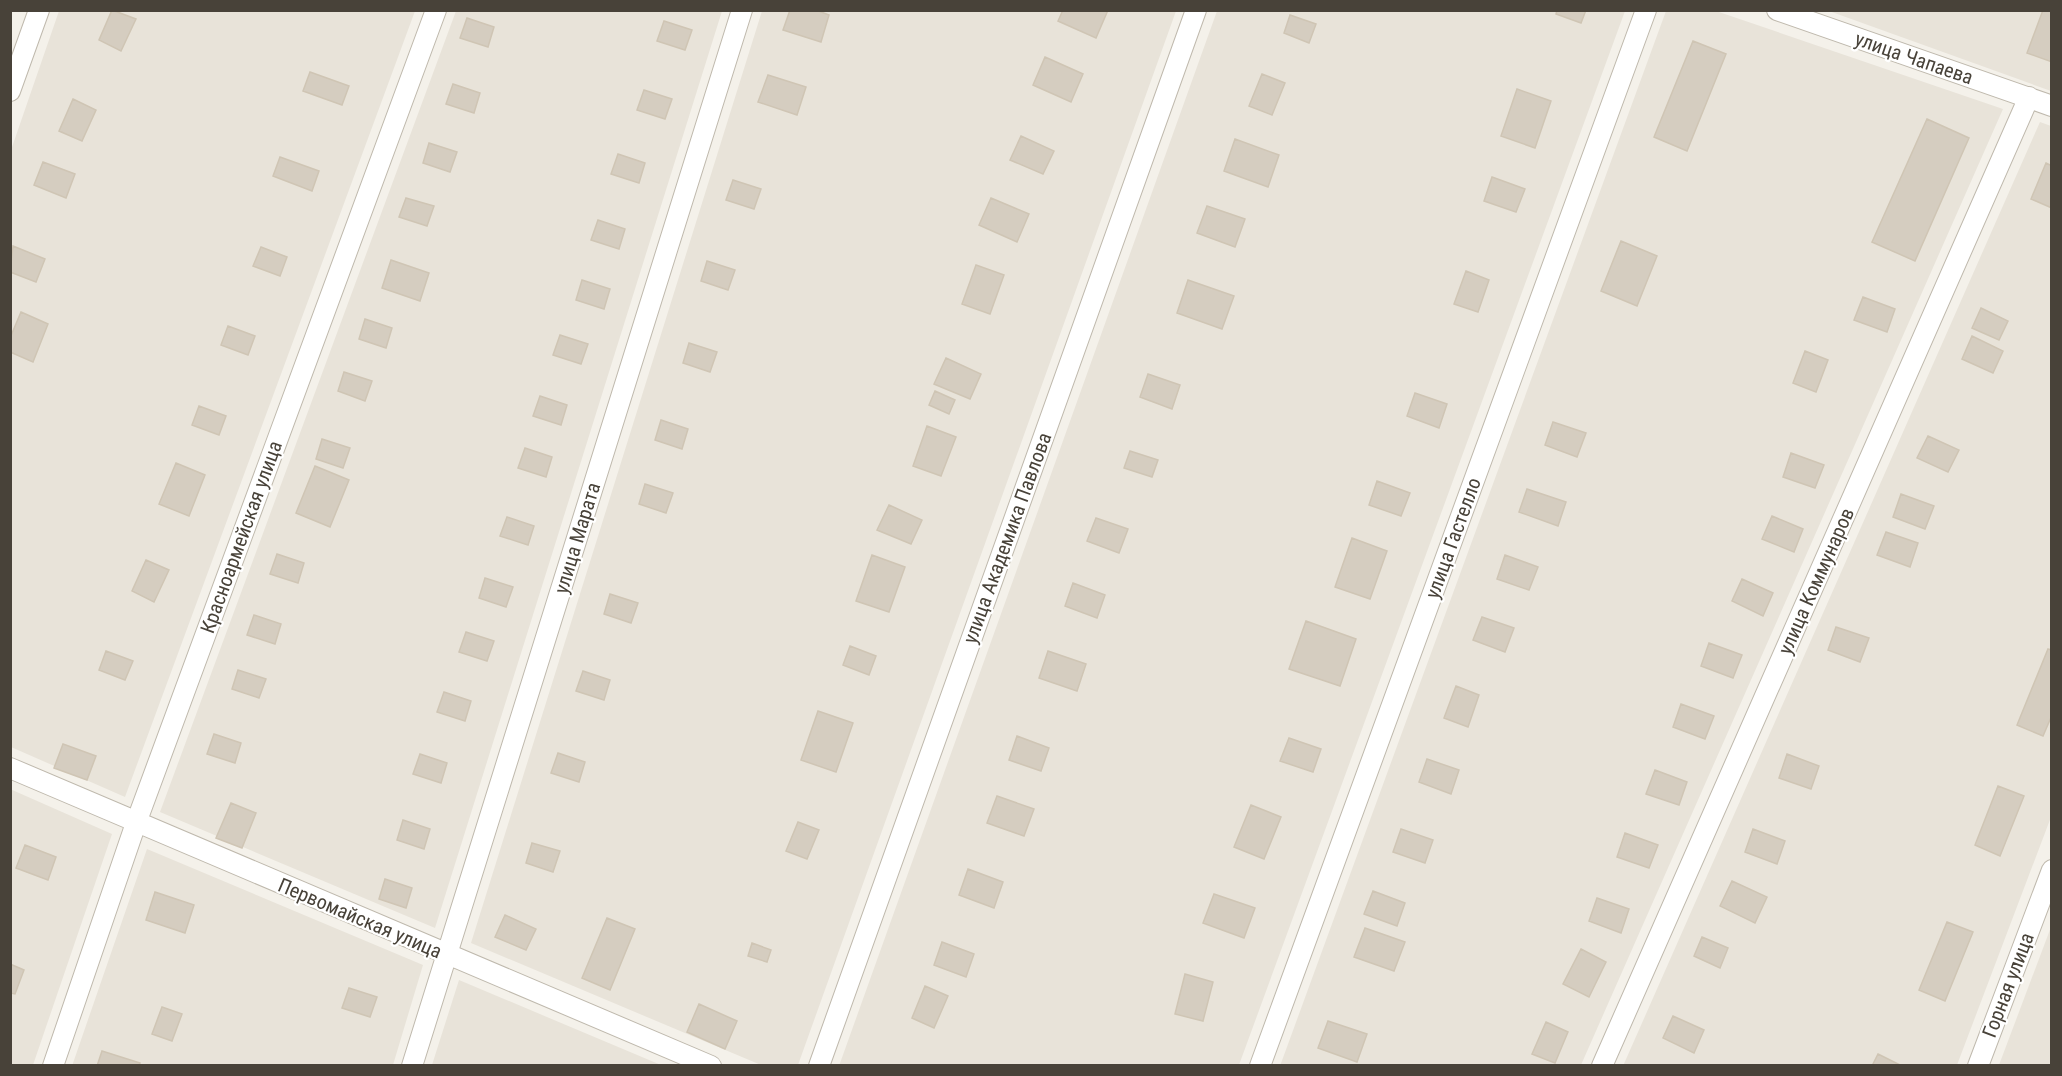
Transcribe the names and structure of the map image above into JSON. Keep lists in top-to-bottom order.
{
  "streets": {
    "street": [
      "улица Чапаева",
      "Красноармейская улица",
      "улица Марата",
      "улица Академика Павлова",
      "улица Гастелло",
      "улица Коммунаров",
      "Первомайская улица",
      "Горная улица"
    ]
  },
  "crossings": [
    ["улица Чапаева", "улица Коммунаров"],
    ["Красноармейская улица", "Первомайская улица"],
    ["улица Марата", "Первомайская улица"]
  ]
}
